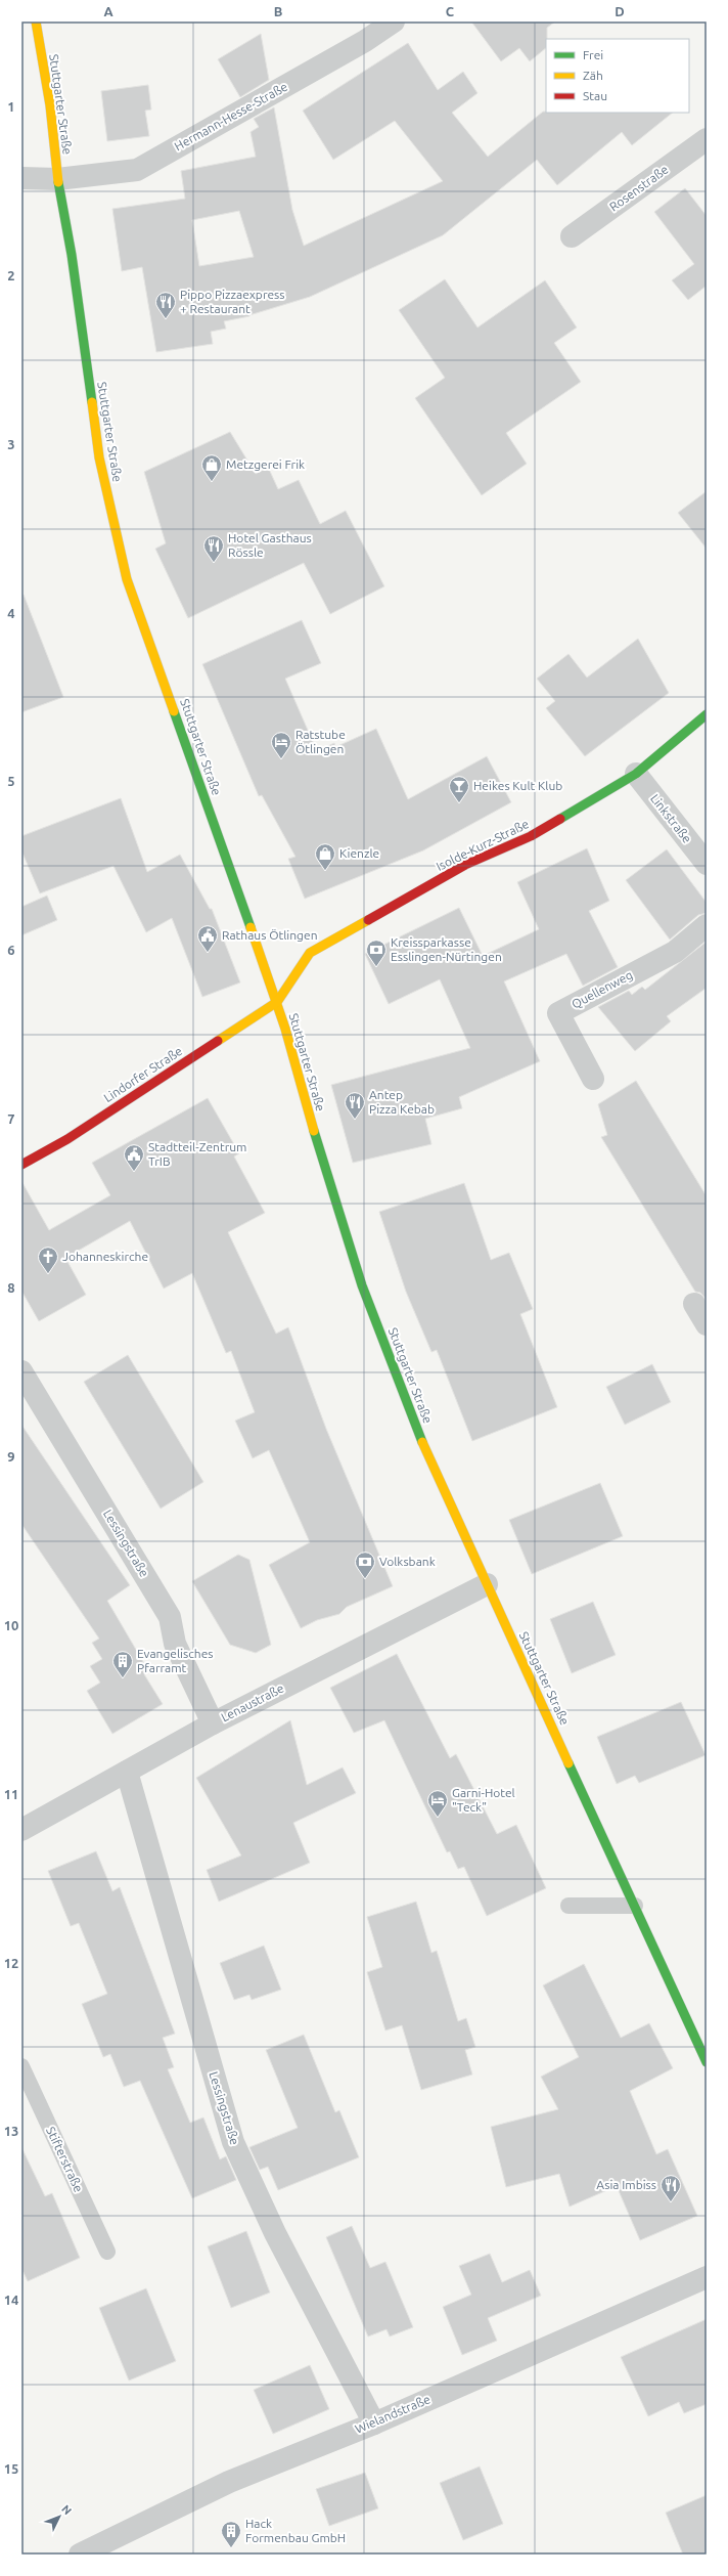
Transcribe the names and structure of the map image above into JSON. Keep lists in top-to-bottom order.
{
  "streets": {
    "main road": ["Stuttgarter Straße", "Isolde-Kurz-Straße", "Lindorfer Straße"],
    "street": [
      "Hermann-Hesse-Straße",
      "Rosenstraße",
      "Linkstraße",
      "Quellenweg",
      "Lessingstraße",
      "Lenaustraße",
      "Wielandstraße"
    ],
    "lane": ["Stifterstraße"]
  },
  "crossings": [
    ["Stuttgarter Straße", "Hermann-Hesse-Straße"],
    ["Stuttgarter Straße", "Isolde-Kurz-Straße"],
    ["Stuttgarter Straße", "Lindorfer Straße"],
    ["Stuttgarter Straße", "Lenaustraße"],
    ["Linkstraße", "Isolde-Kurz-Straße"],
    ["Isolde-Kurz-Straße", "Lindorfer Straße"],
    ["Lessingstraße", "Lenaustraße"],
    ["Lessingstraße", "Wielandstraße"]
  ],
  "places": {
    "restaurant": [
      "Pippo Pizzaexpress + Restaurant",
      "Hotel Gasthaus Rössle",
      "Antep Pizza Kebab",
      "Asia Imbiss"
    ],
    "shop": ["Metzgerei Frik", "Kienzle"],
    "hotel": ["Ratstube Ötlingen", "Garni-Hotel \"Teck\""],
    "bar": ["Heikes Kult Klub"],
    "public building": ["Rathaus Ötlingen", "Stadtteil-Zentrum TrIB"],
    "bank": ["Kreissparkasse Esslingen-Nürtingen", "Volksbank"],
    "church": ["Johanneskirche"],
    "building": ["Evangelisches Pfarramt", "Hack Formenbau GmbH"]
  },
  "legend": ["Frei", "Zäh", "Stau"],
  "north": "top right",
  "grid": {
    "columns": [
      "A",
      "B",
      "C",
      "D"
    ],
    "rows": [
      "1",
      "2",
      "3",
      "4",
      "5",
      "6",
      "7",
      "8",
      "9",
      "10",
      "11",
      "12",
      "13",
      "14",
      "15"
    ]
  }
}
